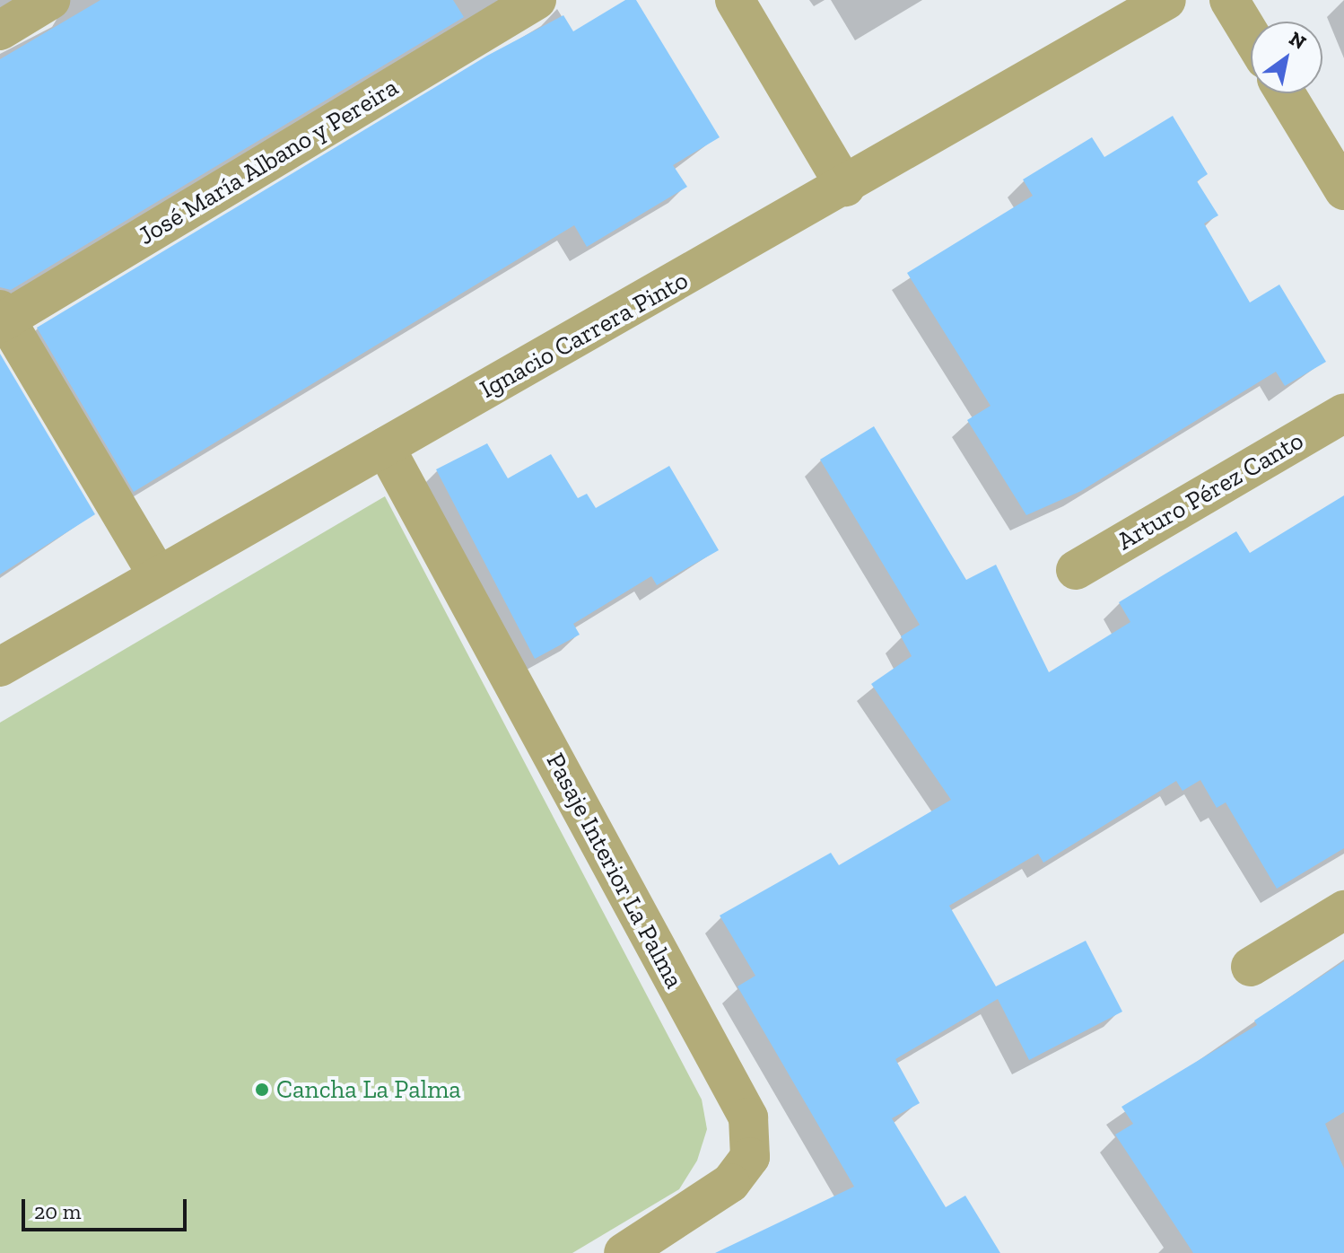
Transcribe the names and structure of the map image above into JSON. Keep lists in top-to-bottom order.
{
  "streets": {
    "street": [
      "José María Albano y Pereira",
      "Ignacio Carrera Pinto",
      "Arturo Pérez Canto",
      "Pasaje Interior La Palma"
    ]
  },
  "crossings": [
    ["Ignacio Carrera Pinto", "Pasaje Interior La Palma"]
  ],
  "places": ["Cancha La Palma"],
  "scale_bar": "20 m",
  "north": "top right"
}
